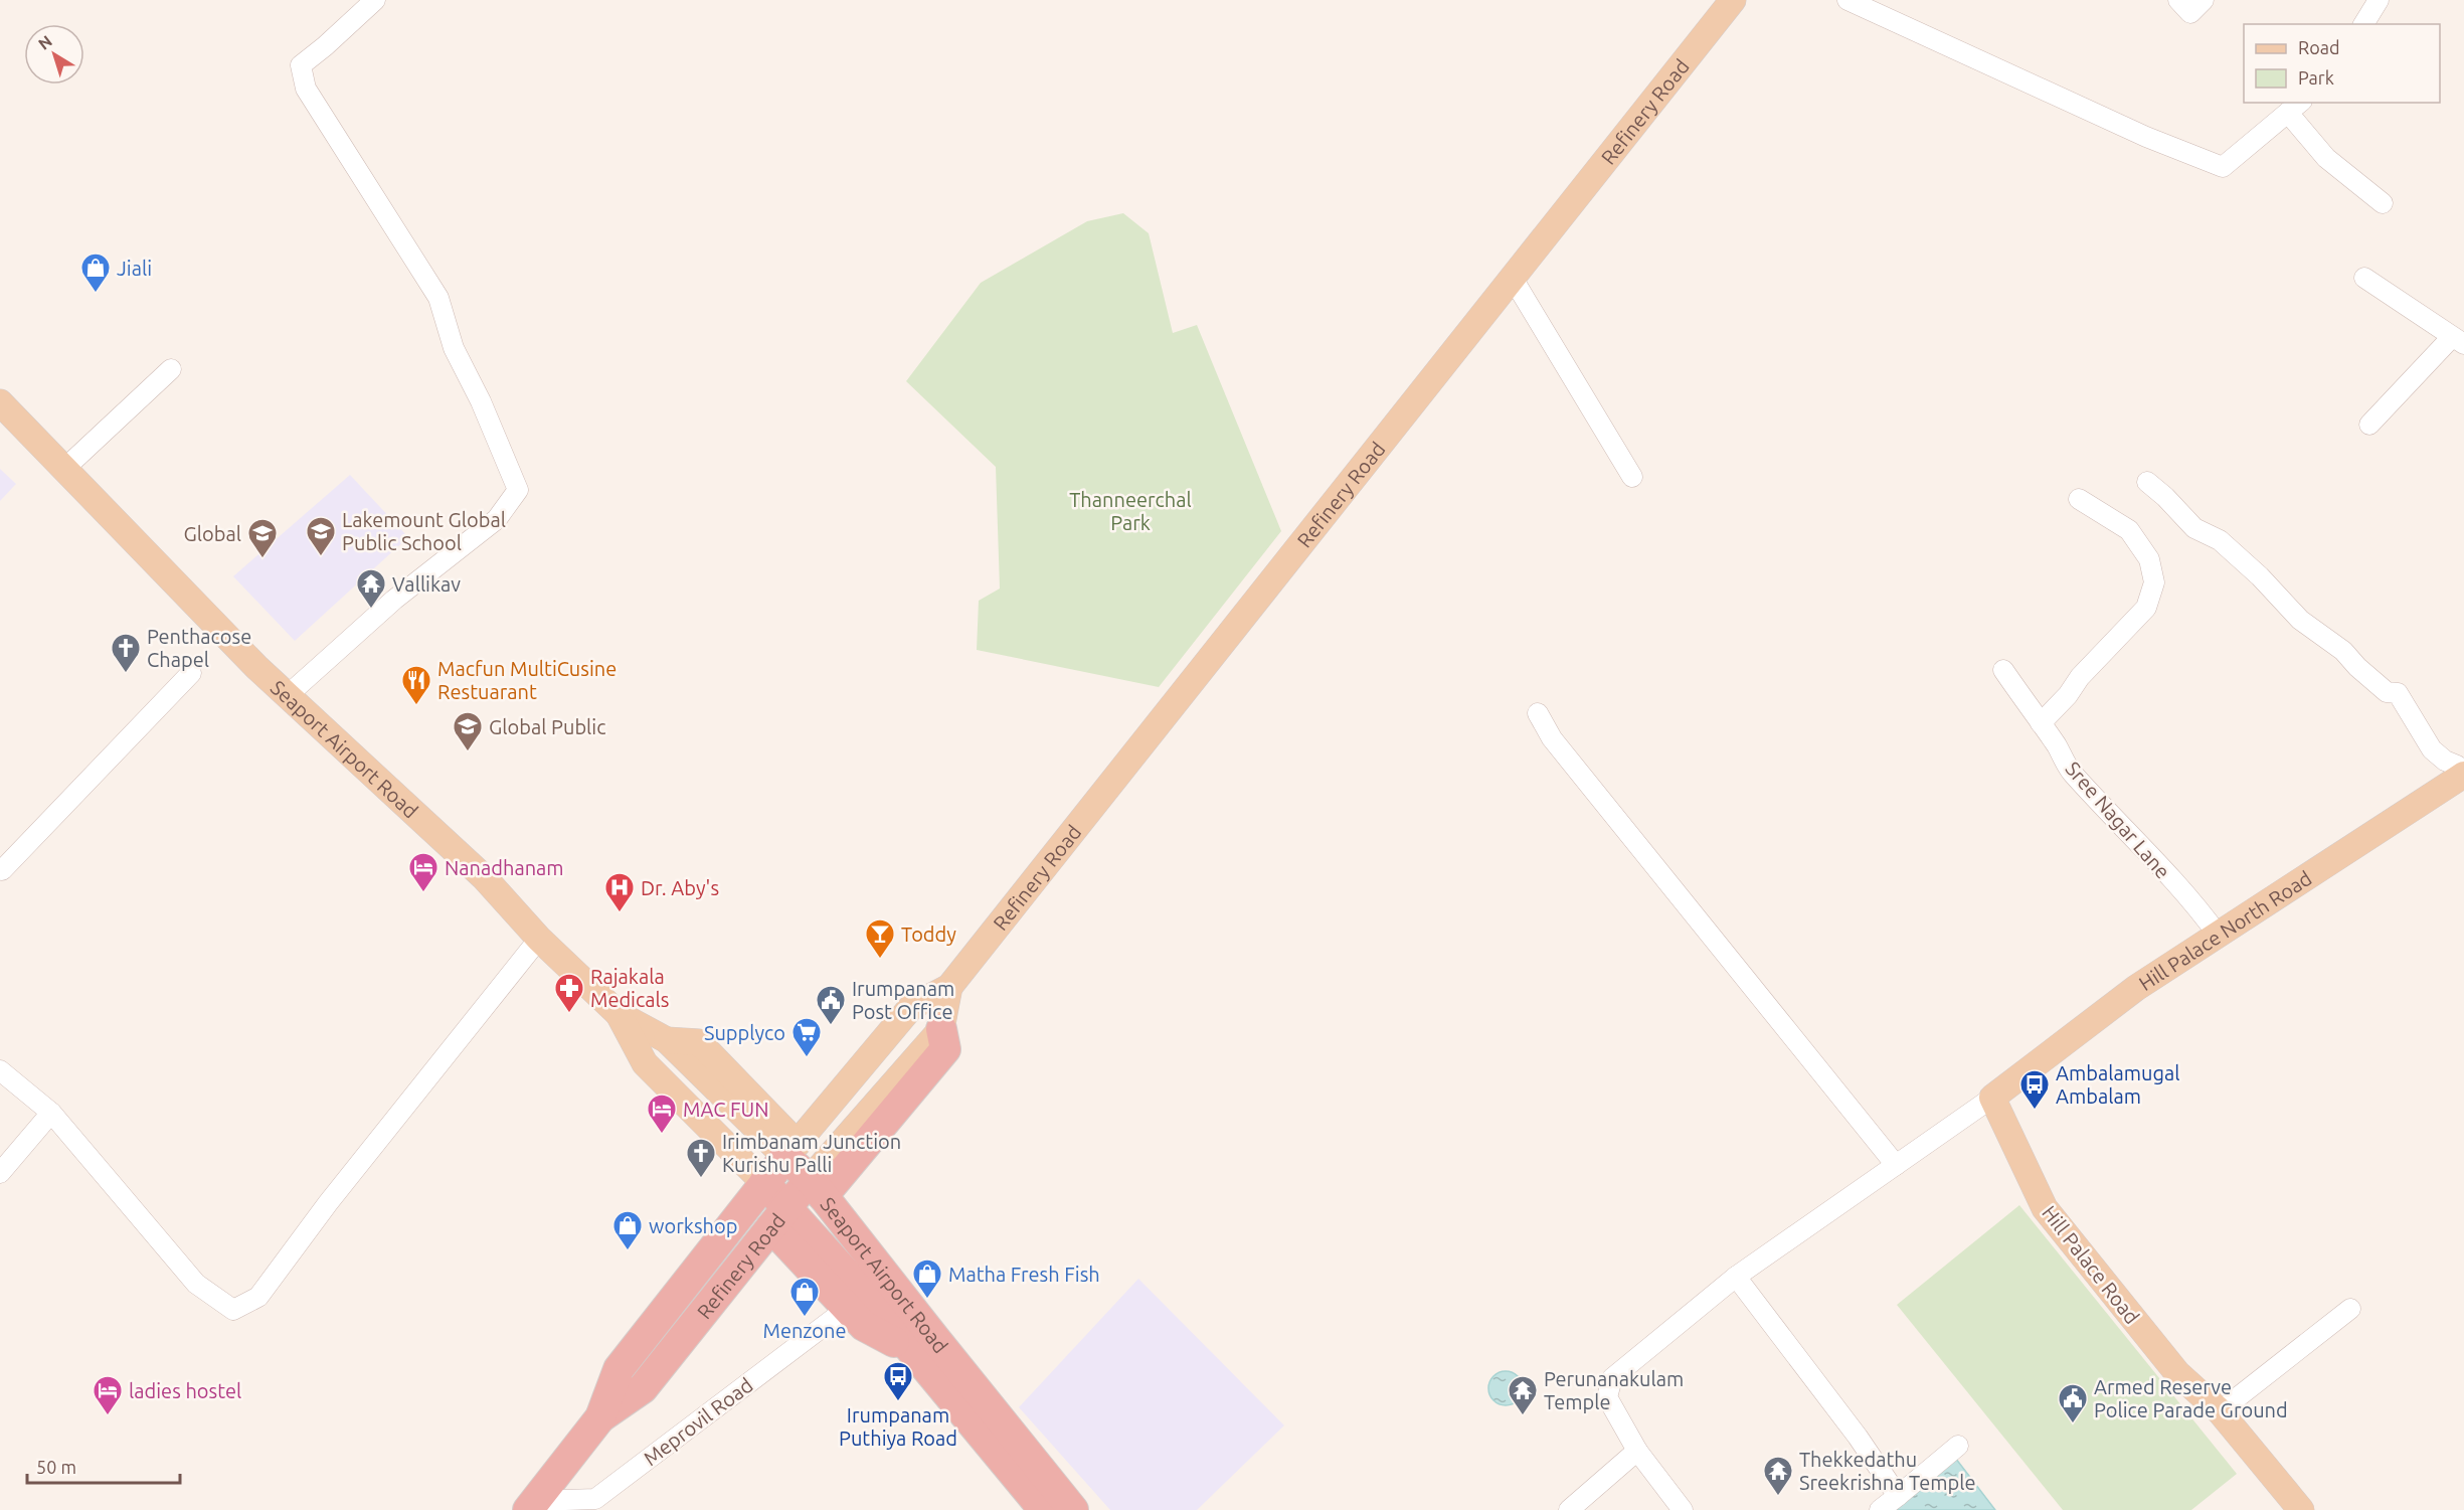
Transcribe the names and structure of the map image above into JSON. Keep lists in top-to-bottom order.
{
  "streets": {
    "highway": ["Refinery Road", "Seaport Airport Road"],
    "main road": ["Hill Palace North Road", "Hill Palace Road"],
    "street": ["Sree Nagar Lane", "Meprovil Road"]
  },
  "crossings": [
    ["Refinery Road", "Seaport Airport Road"],
    ["Refinery Road", "Meprovil Road"],
    ["Sree Nagar Lane", "Hill Palace North Road"],
    ["Hill Palace North Road", "Hill Palace Road"]
  ],
  "parks": ["Thanneerchal Park"],
  "places": {
    "shop": [
      "Jiali",
      "workshop",
      "Matha Fresh Fish",
      "Menzone"
    ],
    "school or university": ["Lakemount Global Public School", "Global", "Global Public"],
    "temple": ["Vallikav", "Perunanakulam Temple", "Thekkedathu Sreekrishna Temple"],
    "church": ["Penthacose Chapel", "Irimbanam Junction Kurishu Palli"],
    "restaurant": ["Macfun MultiCusine Restuarant"],
    "hotel": ["Nanadhanam", "MAC FUN", "ladies hostel"],
    "hospital": ["Dr. Aby's"],
    "bar": ["Toddy"],
    "pharmacy": ["Rajakala Medicals"],
    "public building": ["Irumpanam Post Office", "Armed Reserve Police Parade Ground"],
    "supermarket": ["Supplyco"],
    "bus stop": ["Ambalamugal Ambalam", "Irumpanam Puthiya Road"]
  },
  "legend": ["Road", "Park"],
  "scale_bar": "50 m",
  "north": "top left"
}
